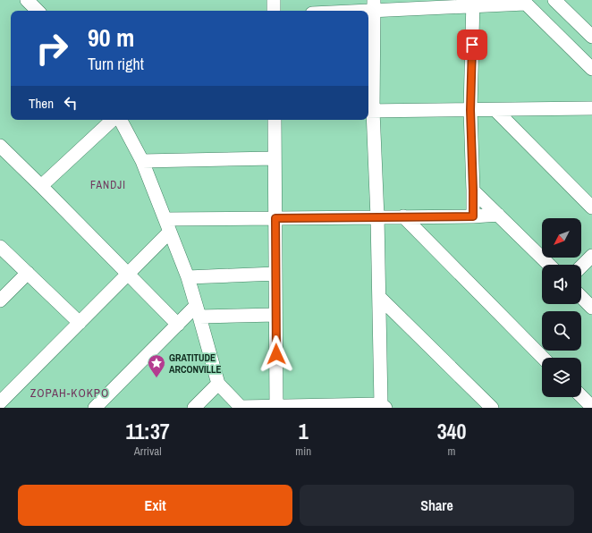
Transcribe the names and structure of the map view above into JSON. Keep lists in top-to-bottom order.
{
  "districts": ["FANDJI", "ZOPAH-KOKPO"],
  "places": {
    "place": ["GRATITUDE ARCONVILLE"]
  },
  "north": "bottom left",
  "page": {
    "turn": ["90 m", "Turn right"],
    "then": "Then",
    "eta": [
      "11:37",
      "Arrival",
      "1",
      "min",
      "340",
      "m"
    ],
    "buttons": ["Exit", "Share"]
  }
}
